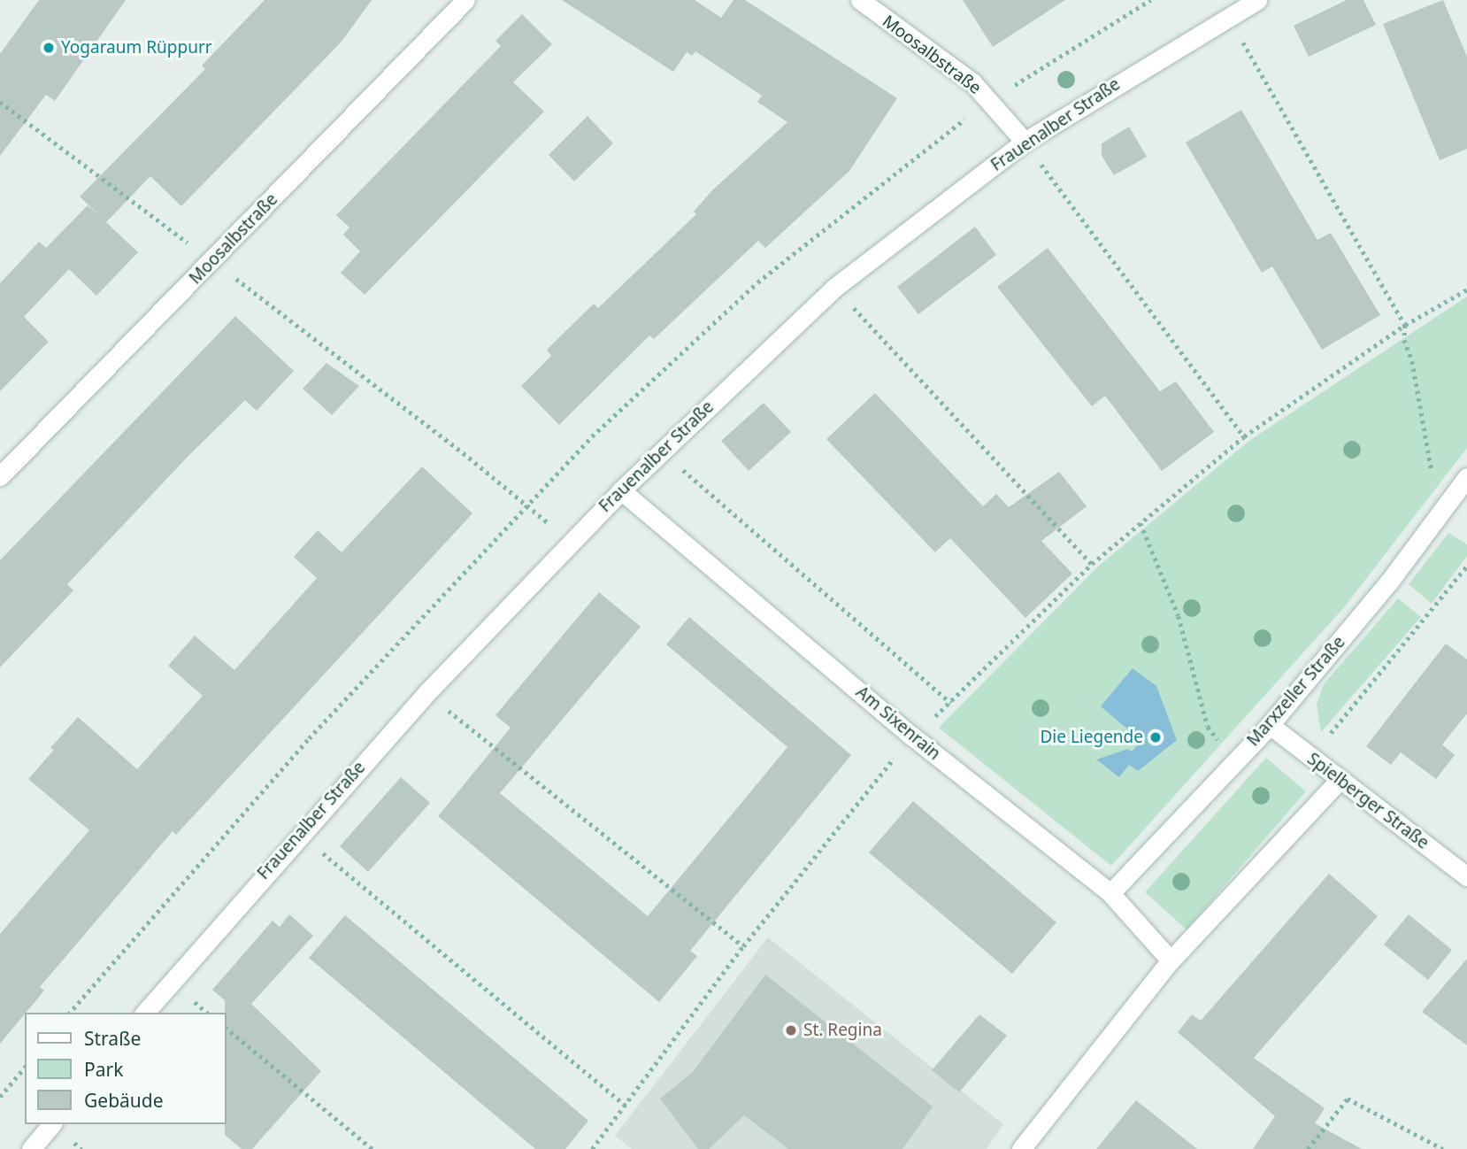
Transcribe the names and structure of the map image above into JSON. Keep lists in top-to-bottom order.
{
  "streets": {
    "street": [
      "Moosalbstraße",
      "Frauenalber Straße",
      "Marxzeller Straße",
      "Am Sixenrain",
      "Spielberger Straße"
    ]
  },
  "crossings": [
    ["Moosalbstraße", "Frauenalber Straße"],
    ["Frauenalber Straße", "Am Sixenrain"],
    ["Marxzeller Straße", "Am Sixenrain"],
    ["Marxzeller Straße", "Spielberger Straße"]
  ],
  "places": ["Yogaraum Rüppurr", "Die Liegende", "St. Regina"],
  "legend": ["Straße", "Park", "Gebäude"]
}
